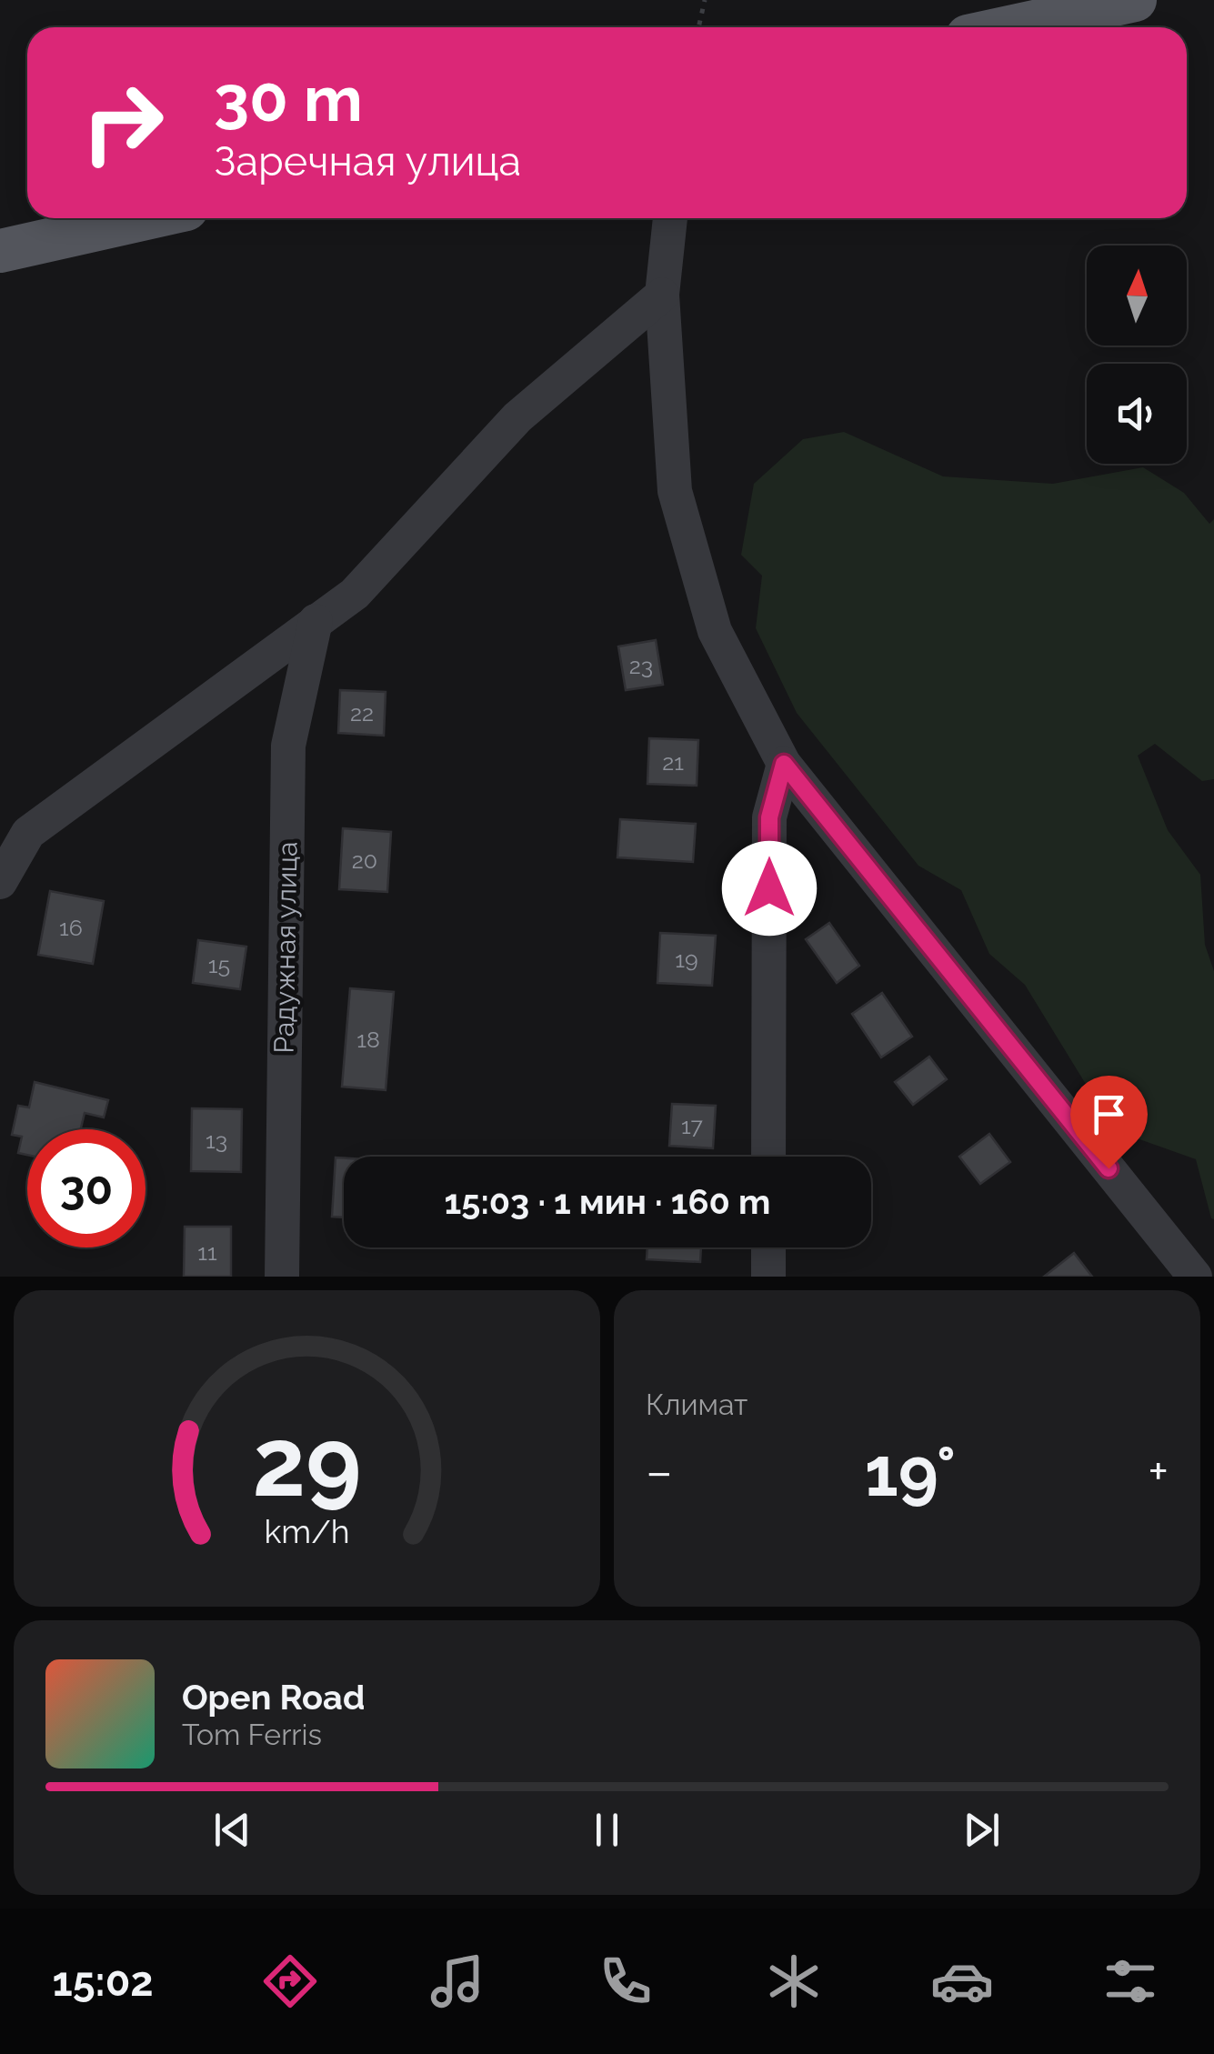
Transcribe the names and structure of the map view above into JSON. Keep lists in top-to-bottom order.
{
  "streets": {
    "street": ["Радужная улица"]
  },
  "house_numbers": [
    "23",
    "22",
    "21",
    "20",
    "16",
    "19",
    "15",
    "18",
    "17",
    "13",
    "11"
  ],
  "north": "top",
  "page": {
    "turn": ["30 m", "Заречная улица"],
    "limit": "30",
    "trip": "15:03 · 1 мин · 160 m",
    "tile": "Климат",
    "heat": ["−", "19°", "+"],
    "song": ["Open Road", "Tom Ferris"],
    "tabs": "15:02",
    "gauge": ["29", "km/h"]
  }
}
